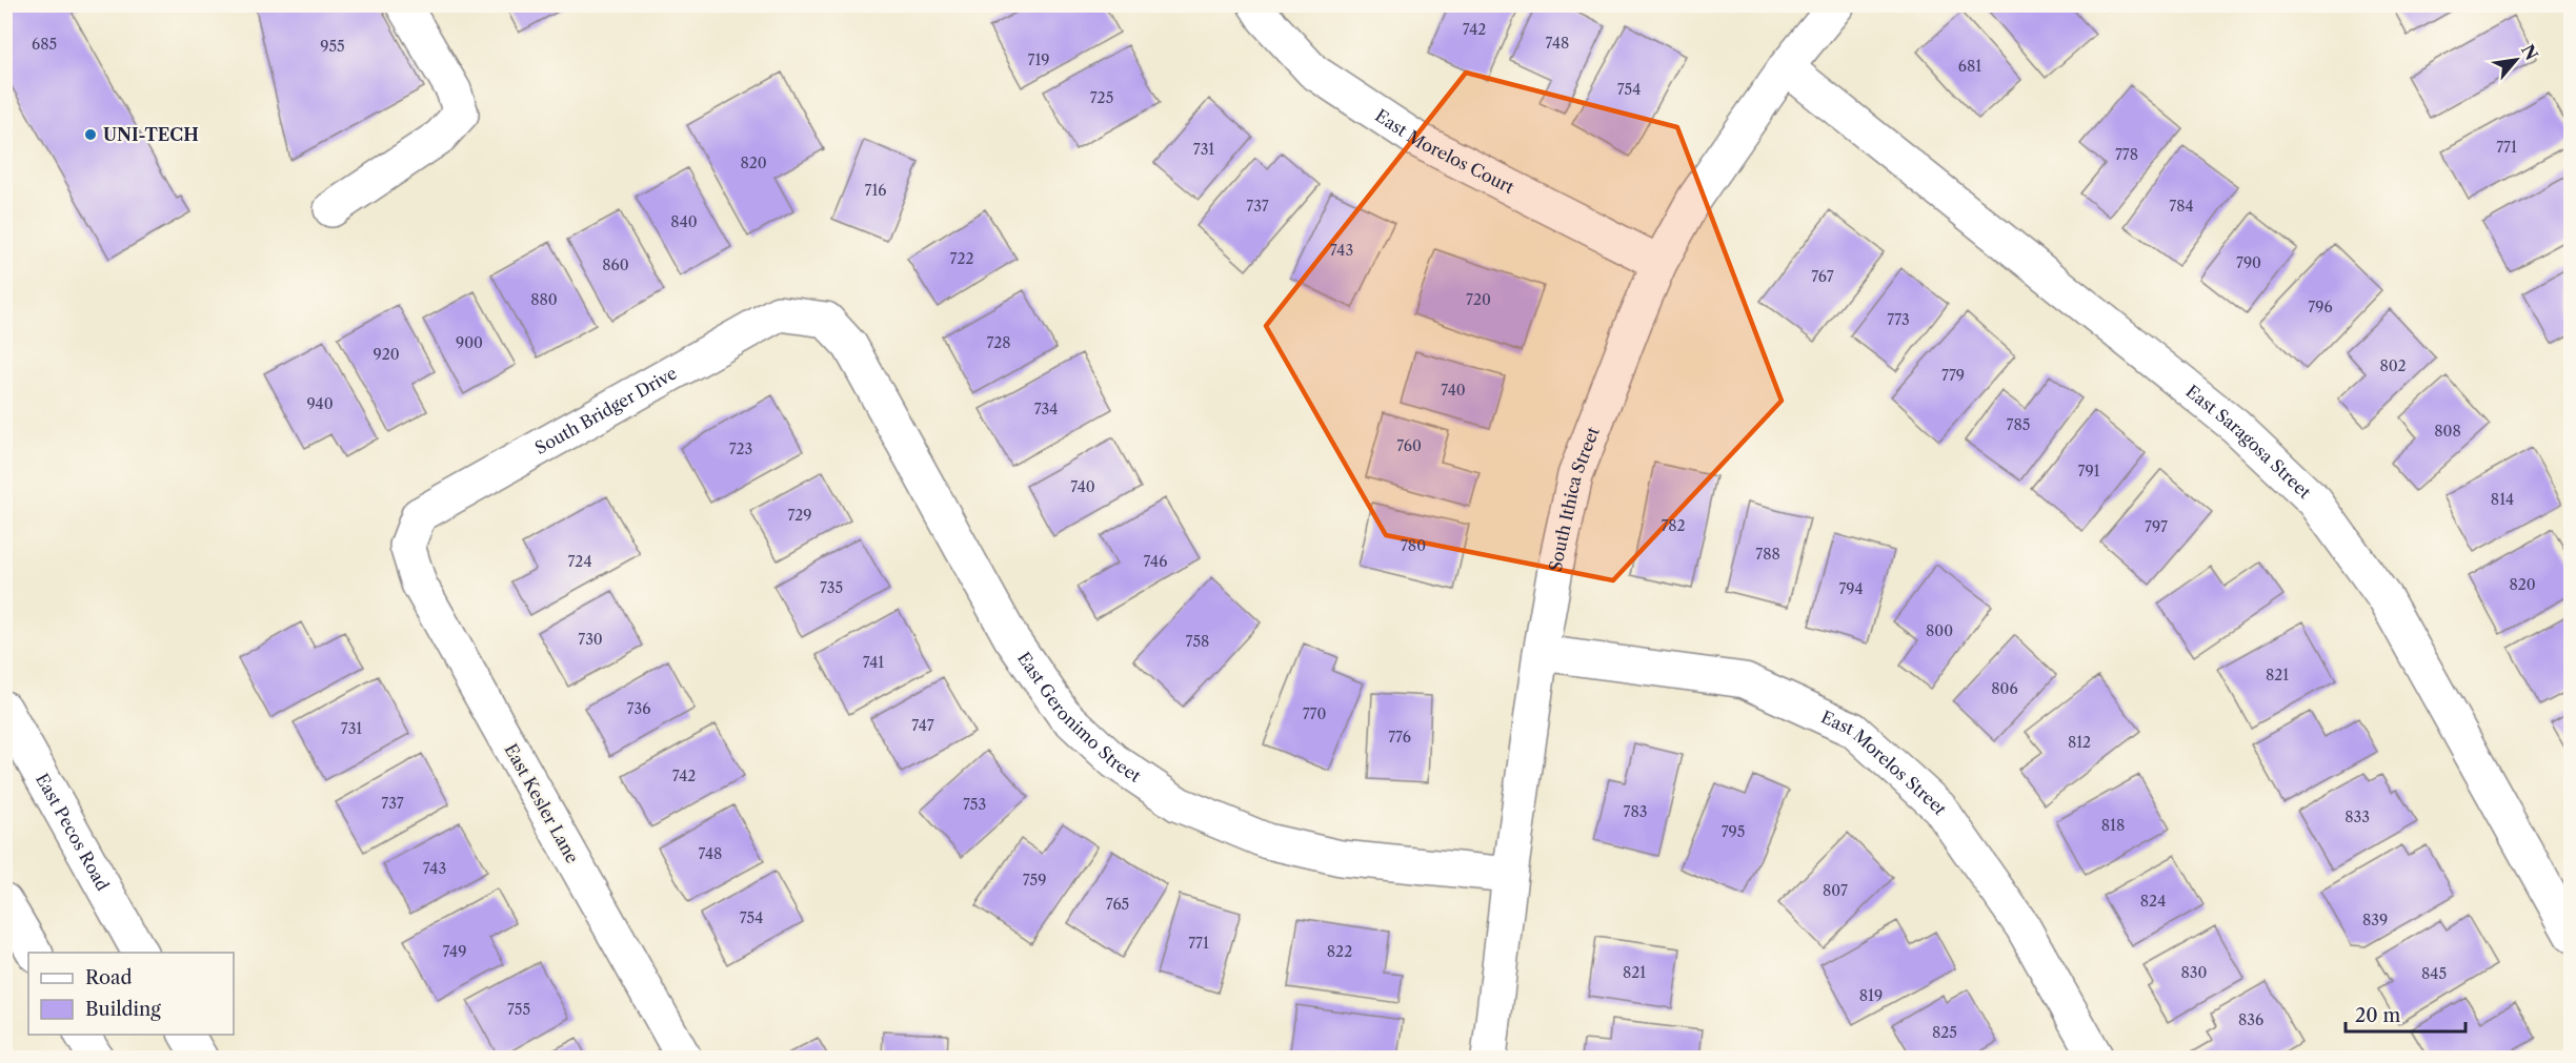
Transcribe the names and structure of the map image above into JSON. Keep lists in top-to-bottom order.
{
  "streets": {
    "street": [
      "East Morelos Court",
      "South Bridger Drive",
      "East Saragosa Street",
      "South Ithica Street",
      "East Geronimo Street",
      "East Morelos Street",
      "East Kesler Lane",
      "East Pecos Road"
    ]
  },
  "crossings": [
    ["East Morelos Court", "South Ithica Street"],
    ["South Bridger Drive", "East Geronimo Street"],
    ["South Bridger Drive", "East Kesler Lane"],
    ["East Saragosa Street", "South Ithica Street"],
    ["South Ithica Street", "East Geronimo Street"],
    ["South Ithica Street", "East Morelos Street"]
  ],
  "places": ["UNI-TECH"],
  "house_numbers": [
    "742",
    "748",
    "685",
    "955",
    "719",
    "681",
    "754",
    "725",
    "771",
    "731",
    "778",
    "820",
    "716",
    "737",
    "784",
    "840",
    "743",
    "722",
    "790",
    "860",
    "767",
    "880",
    "720",
    "796",
    "773",
    "900",
    "728",
    "920",
    "802",
    "779",
    "740",
    "940",
    "734",
    "785",
    "808",
    "760",
    "723",
    "791",
    "740",
    "814",
    "729",
    "782",
    "797",
    "780",
    "788",
    "724",
    "746",
    "820",
    "735",
    "794",
    "800",
    "730",
    "758",
    "741",
    "821",
    "806",
    "736",
    "770",
    "747",
    "731",
    "776",
    "812",
    "742",
    "737",
    "753",
    "783",
    "833",
    "818",
    "795",
    "748",
    "743",
    "759",
    "807",
    "824",
    "765",
    "754",
    "839",
    "771",
    "749",
    "822",
    "821",
    "830",
    "845",
    "819",
    "755",
    "836",
    "825"
  ],
  "legend": ["Road", "Building"],
  "scale_bar": "20 m",
  "north": "top right"
}
